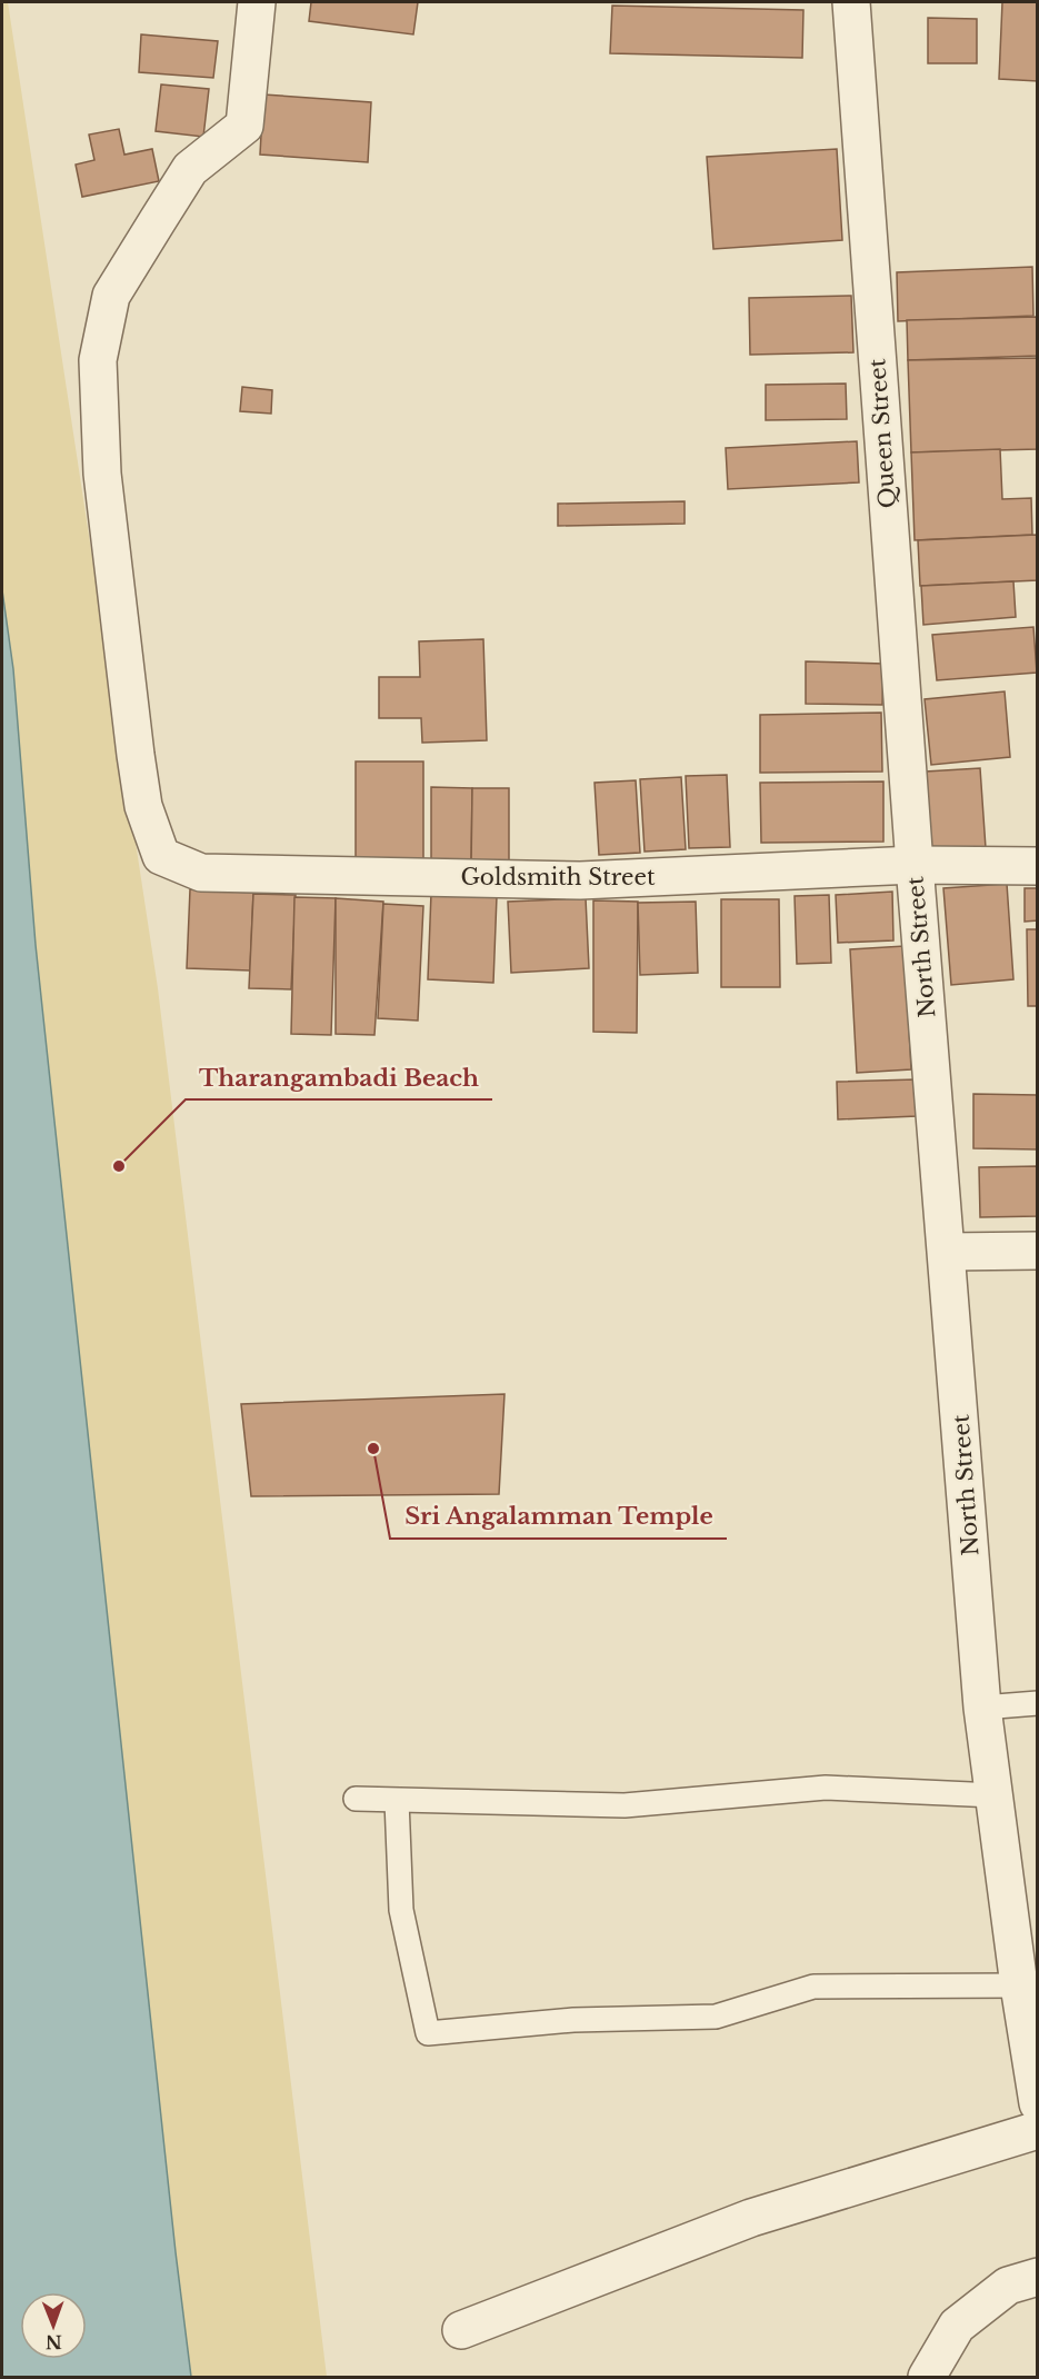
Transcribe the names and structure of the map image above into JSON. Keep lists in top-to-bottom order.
{
  "streets": {
    "street": ["Queen Street", "Goldsmith Street", "North Street"]
  },
  "crossings": [
    ["Queen Street", "Goldsmith Street"],
    ["Queen Street", "North Street"],
    ["Goldsmith Street", "North Street"]
  ],
  "places": ["Tharangambadi Beach", "Sri Angalamman Temple"],
  "north": "bottom"
}
